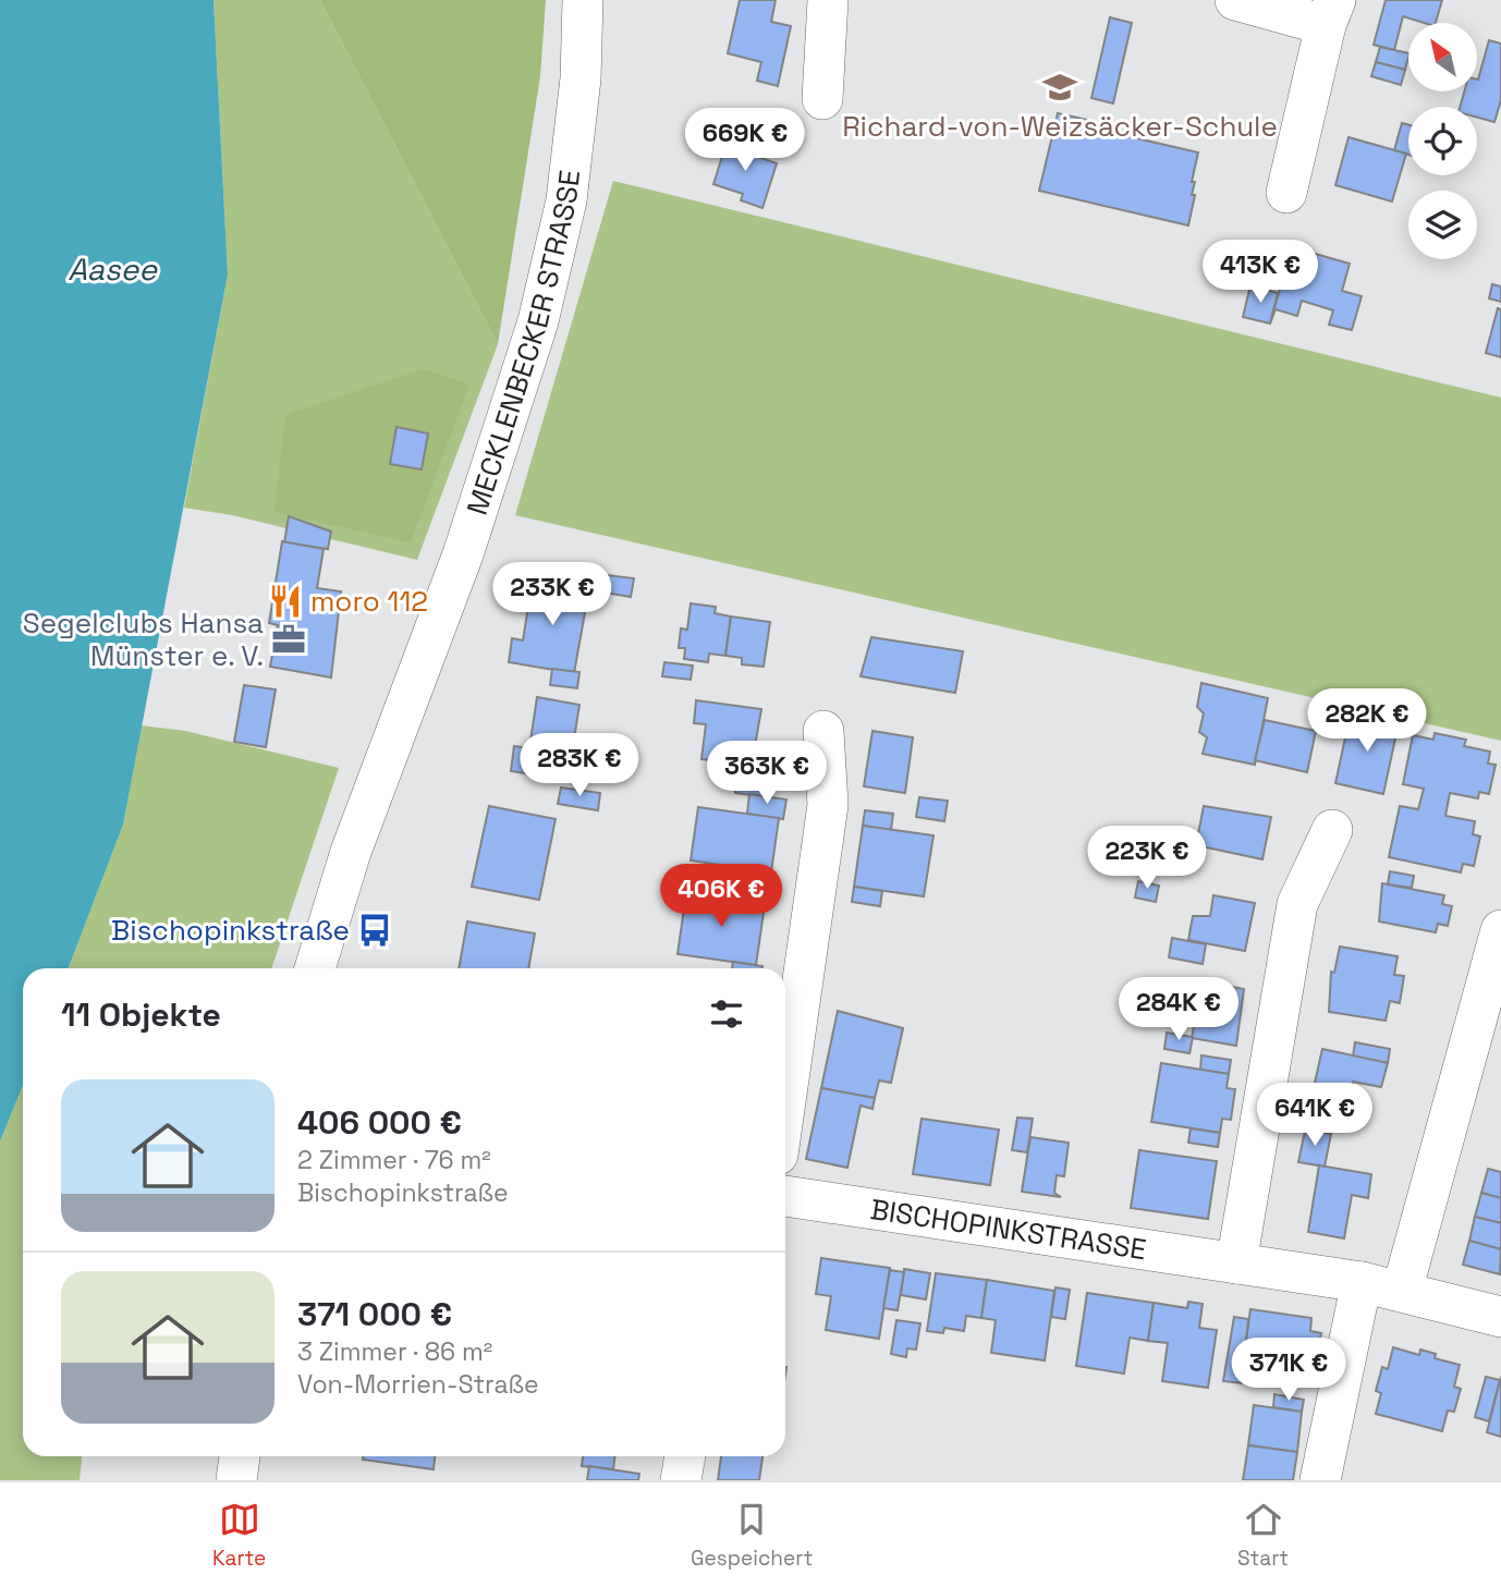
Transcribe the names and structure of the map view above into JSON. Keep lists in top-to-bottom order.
{
  "streets": {
    "street": ["MECKLENBECKER STRASSE", "BISCHOPINKSTRASSE"]
  },
  "water": ["Aasee"],
  "places": {
    "school or university": ["Richard-von-Weizsäcker-Schule"],
    "restaurant": ["moro 112"],
    "office": ["Segelclubs Hansa Münster e. V."],
    "bus stop": ["Bischopinkstraße"]
  },
  "north": "top left",
  "page": {
    "price": [
      "669K €",
      "413K €",
      "233K €",
      "282K €",
      "283K €",
      "363K €",
      "223K €",
      "406K €",
      "284K €",
      "641K €",
      "371K €"
    ],
    "heading": "11 Objekte",
    "list": [
      {
        "name": "406 000 €",
        "note": "2 Zimmer · 76 m² · Bischopinkstraße"
      },
      {
        "name": "371 000 €",
        "note": "3 Zimmer · 86 m² · Von-Morrien-Straße"
      }
    ],
    "tabs": ["Karte", "Gespeichert", "Start"]
  }
}
